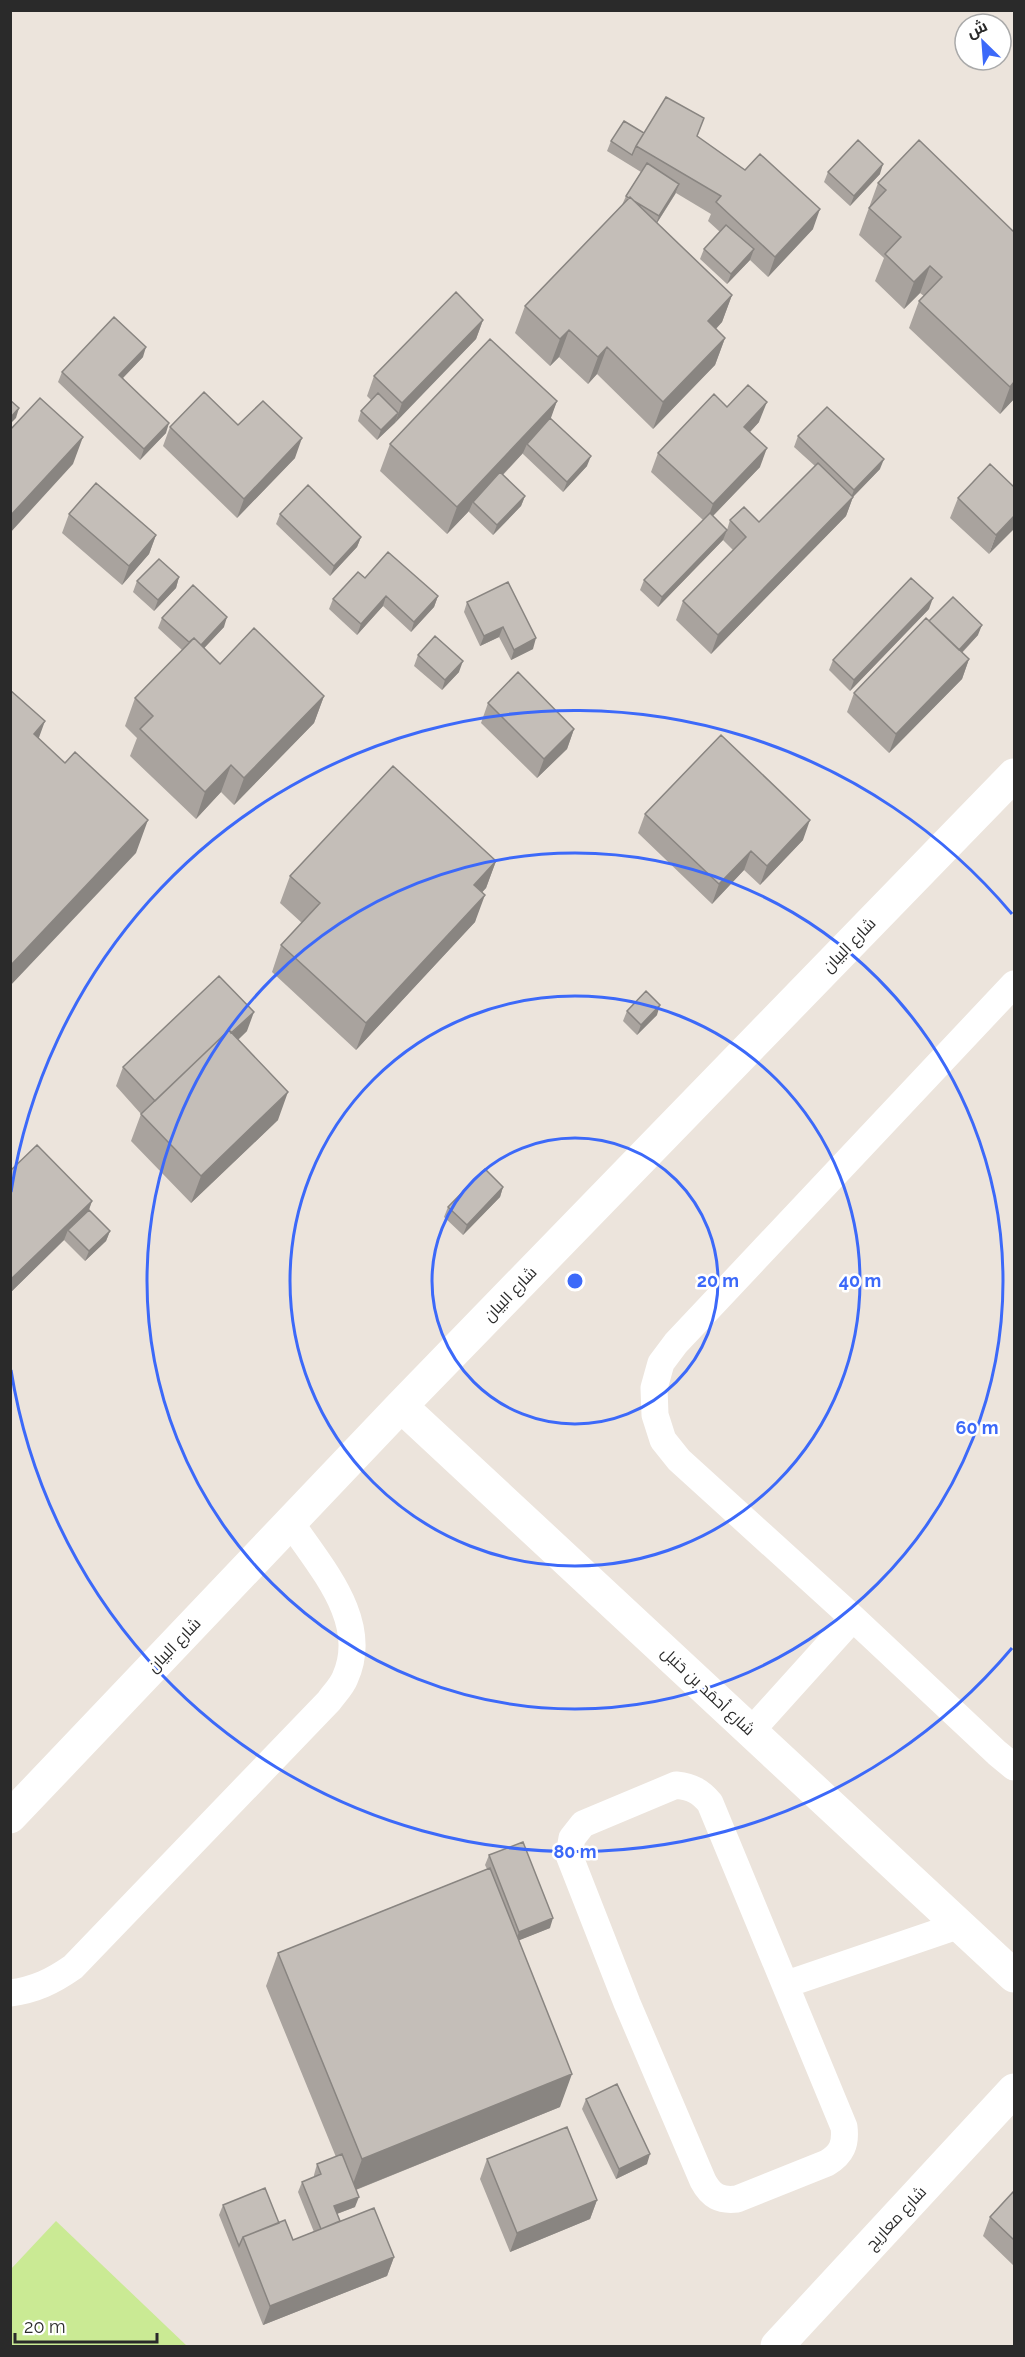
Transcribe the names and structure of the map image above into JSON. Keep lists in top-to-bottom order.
{
  "streets": {
    "street": ["شارع البيان", "شارع أحمَد بن حَنبل", "شارع معاريج"]
  },
  "crossings": [
    ["شارع البيان", "شارع أحمَد بن حَنبل"]
  ],
  "scale_bar": "20 m",
  "north": "top left",
  "rings": [
    "20 m",
    "40 m",
    "60 m",
    "80 m"
  ]
}
